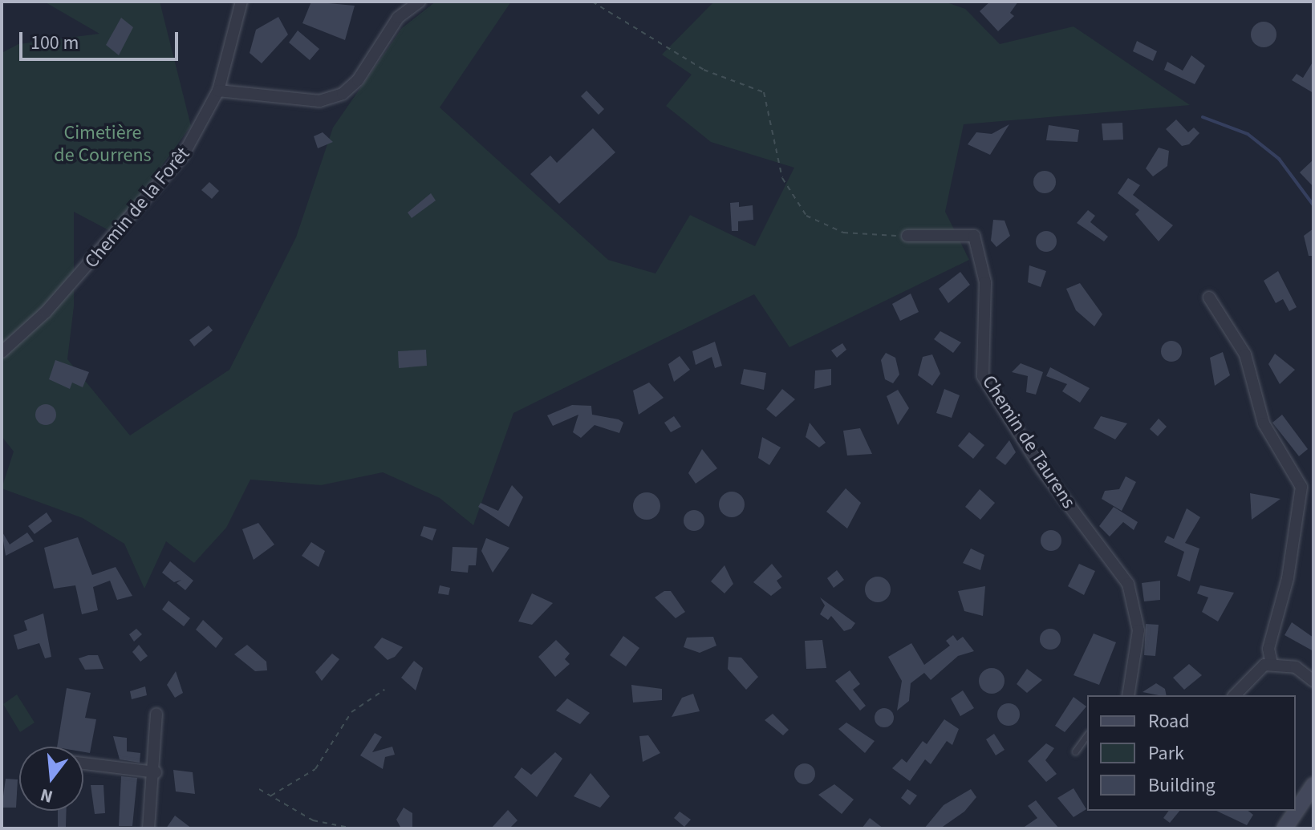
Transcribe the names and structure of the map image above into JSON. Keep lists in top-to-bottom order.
{
  "streets": {
    "street": ["Chemin de la Forêt", "Chemin de Taurens"]
  },
  "parks": ["Cimetière de Courrens"],
  "legend": ["Road", "Park", "Building"],
  "scale_bar": "100 m",
  "north": "bottom"
}
